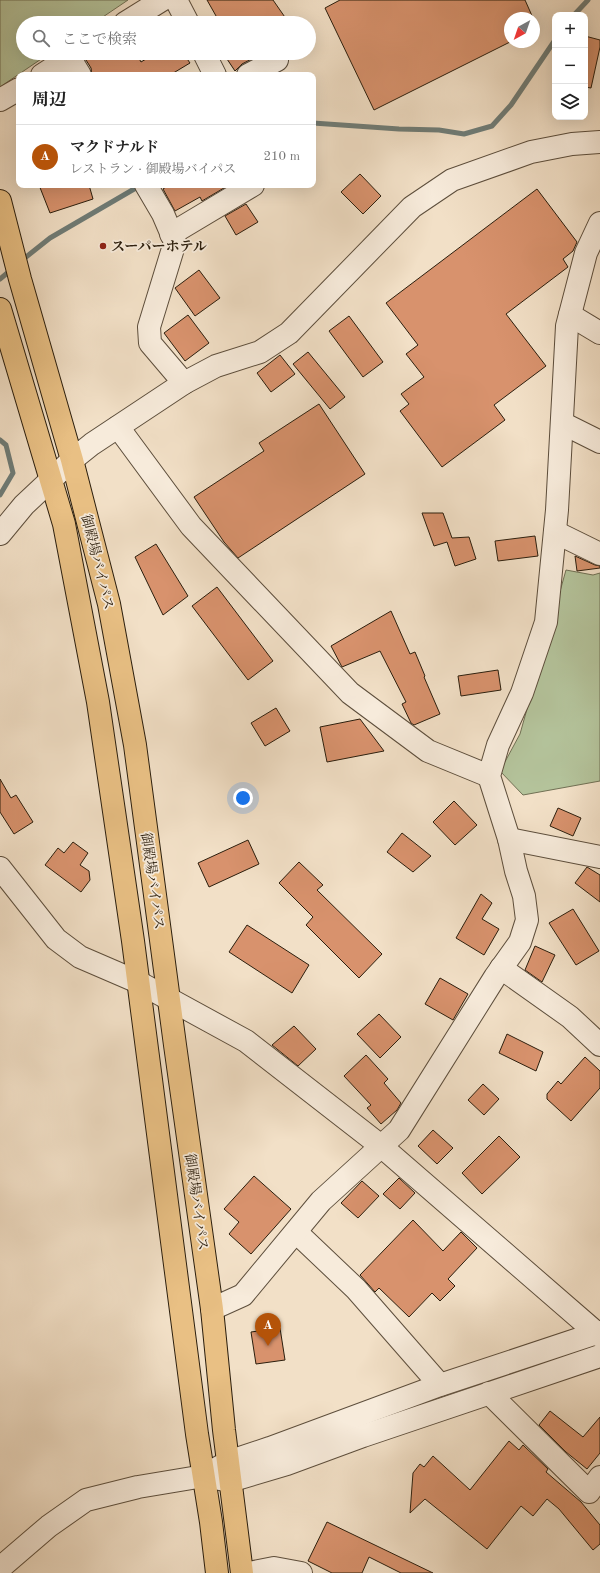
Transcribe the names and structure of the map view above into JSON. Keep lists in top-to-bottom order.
{
  "streets": {
    "highway": ["御殿場バイパス"]
  },
  "places": ["スーパーホテル"],
  "north": "bottom left",
  "page": {
    "map_buttons": ["+", "−"],
    "search": "ここで検索",
    "heading": "周辺",
    "list": [
      {
        "mark": "A",
        "name": "マクドナルド",
        "note": "レストラン · 御殿場バイパス",
        "value": "210 m"
      }
    ],
    "pins": "A"
  }
}
